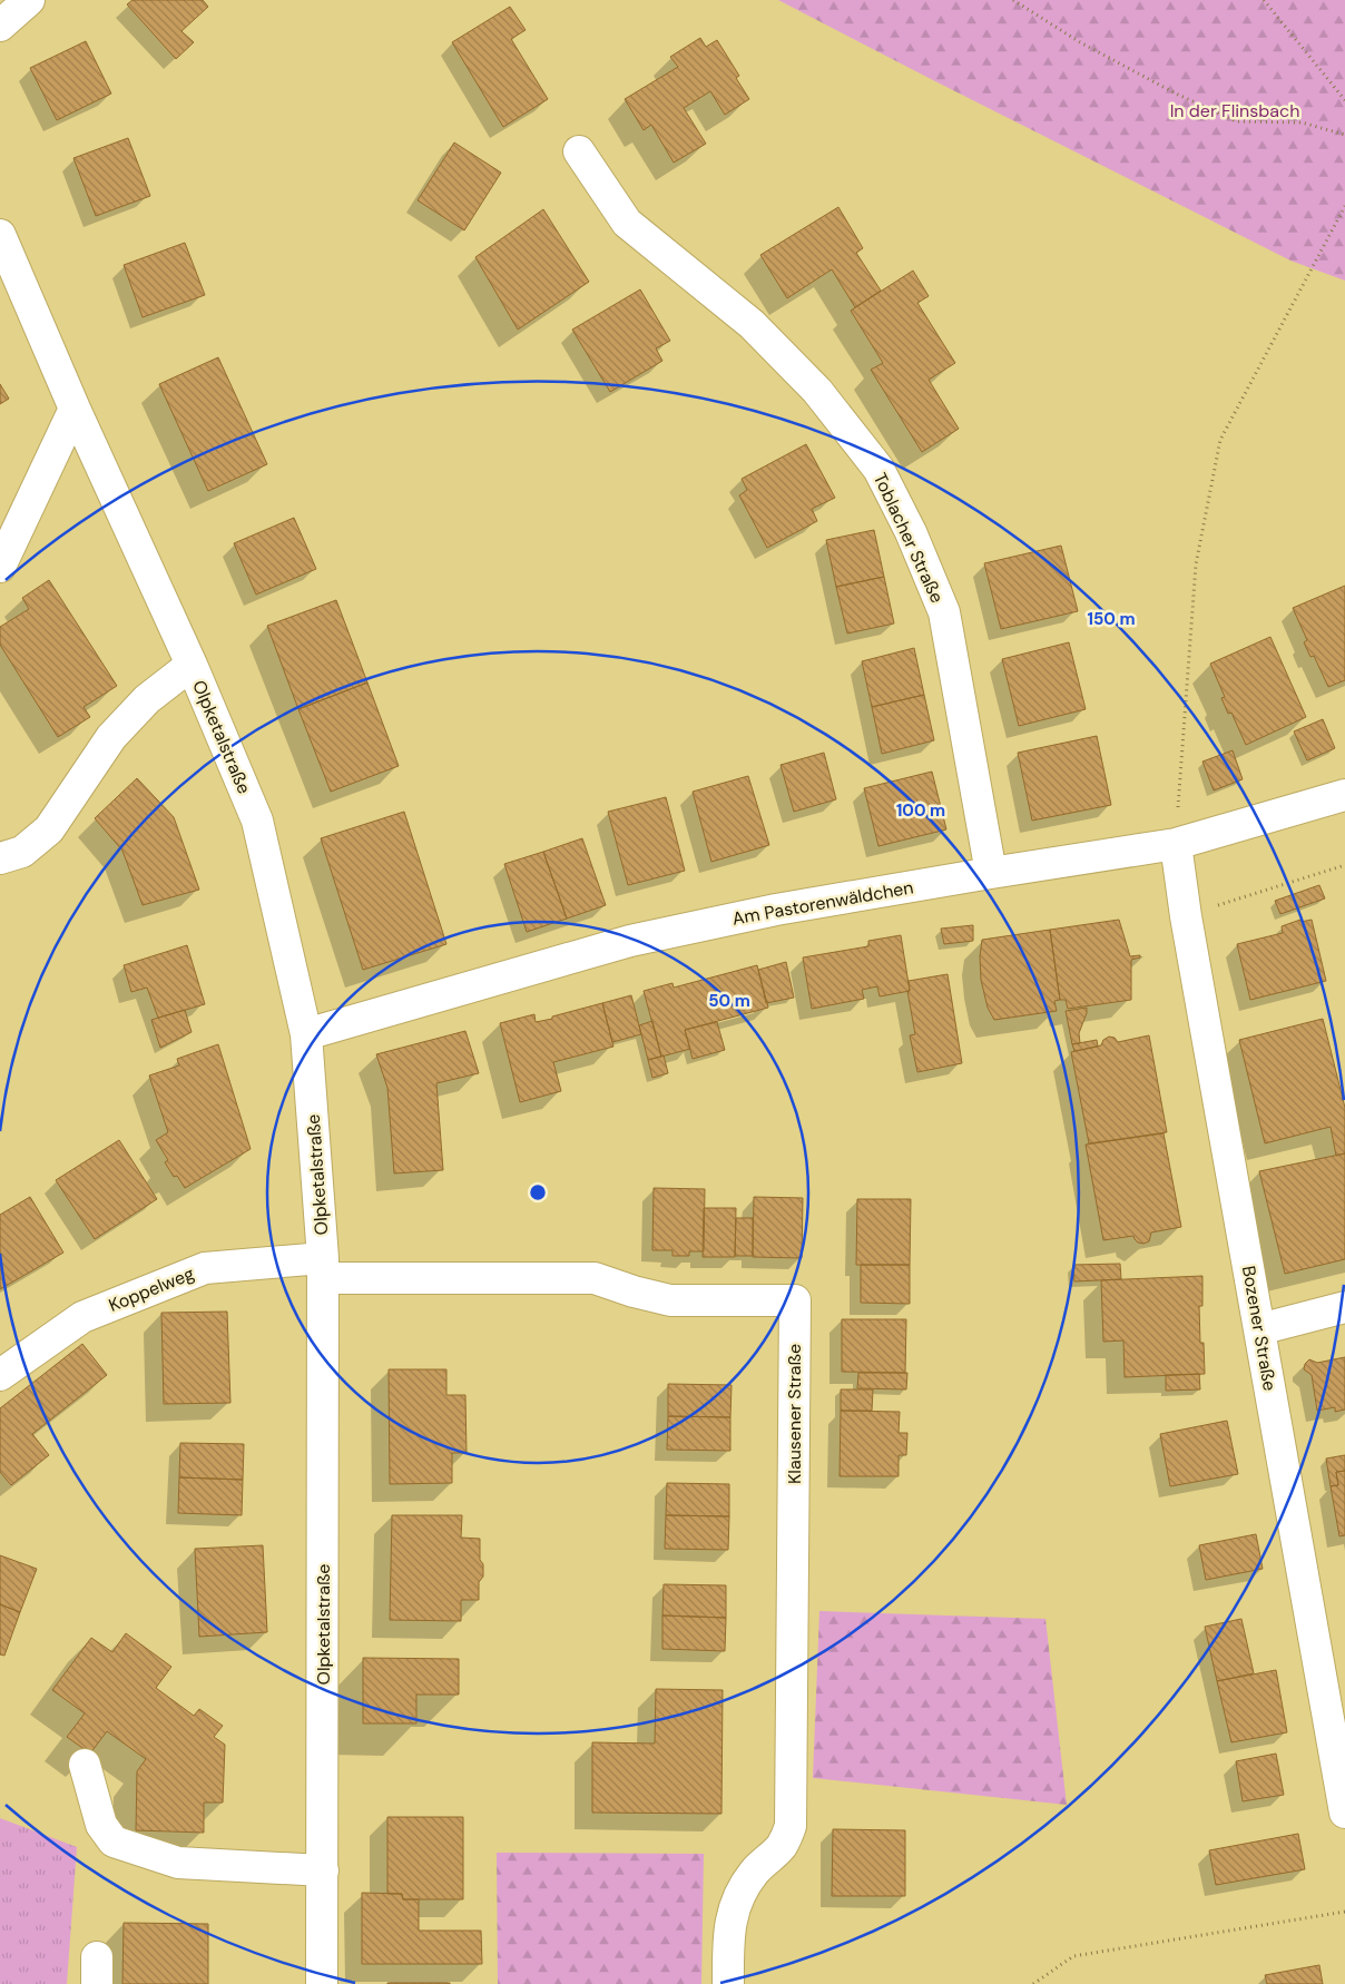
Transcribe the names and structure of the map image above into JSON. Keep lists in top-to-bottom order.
{
  "streets": {
    "street": [
      "Toblacher Straße",
      "Olpketalstraße",
      "Am Pastorenwäldchen",
      "Koppelweg",
      "Bozener Straße",
      "Klausener Straße"
    ]
  },
  "crossings": [
    ["Toblacher Straße", "Am Pastorenwäldchen"],
    ["Olpketalstraße", "Am Pastorenwäldchen"],
    ["Olpketalstraße", "Koppelweg"],
    ["Olpketalstraße", "Klausener Straße"],
    ["Am Pastorenwäldchen", "Bozener Straße"],
    ["Koppelweg", "Klausener Straße"]
  ],
  "parks": ["In der Flinsbach"],
  "rings": ["150 m", "100 m", "50 m"]
}
